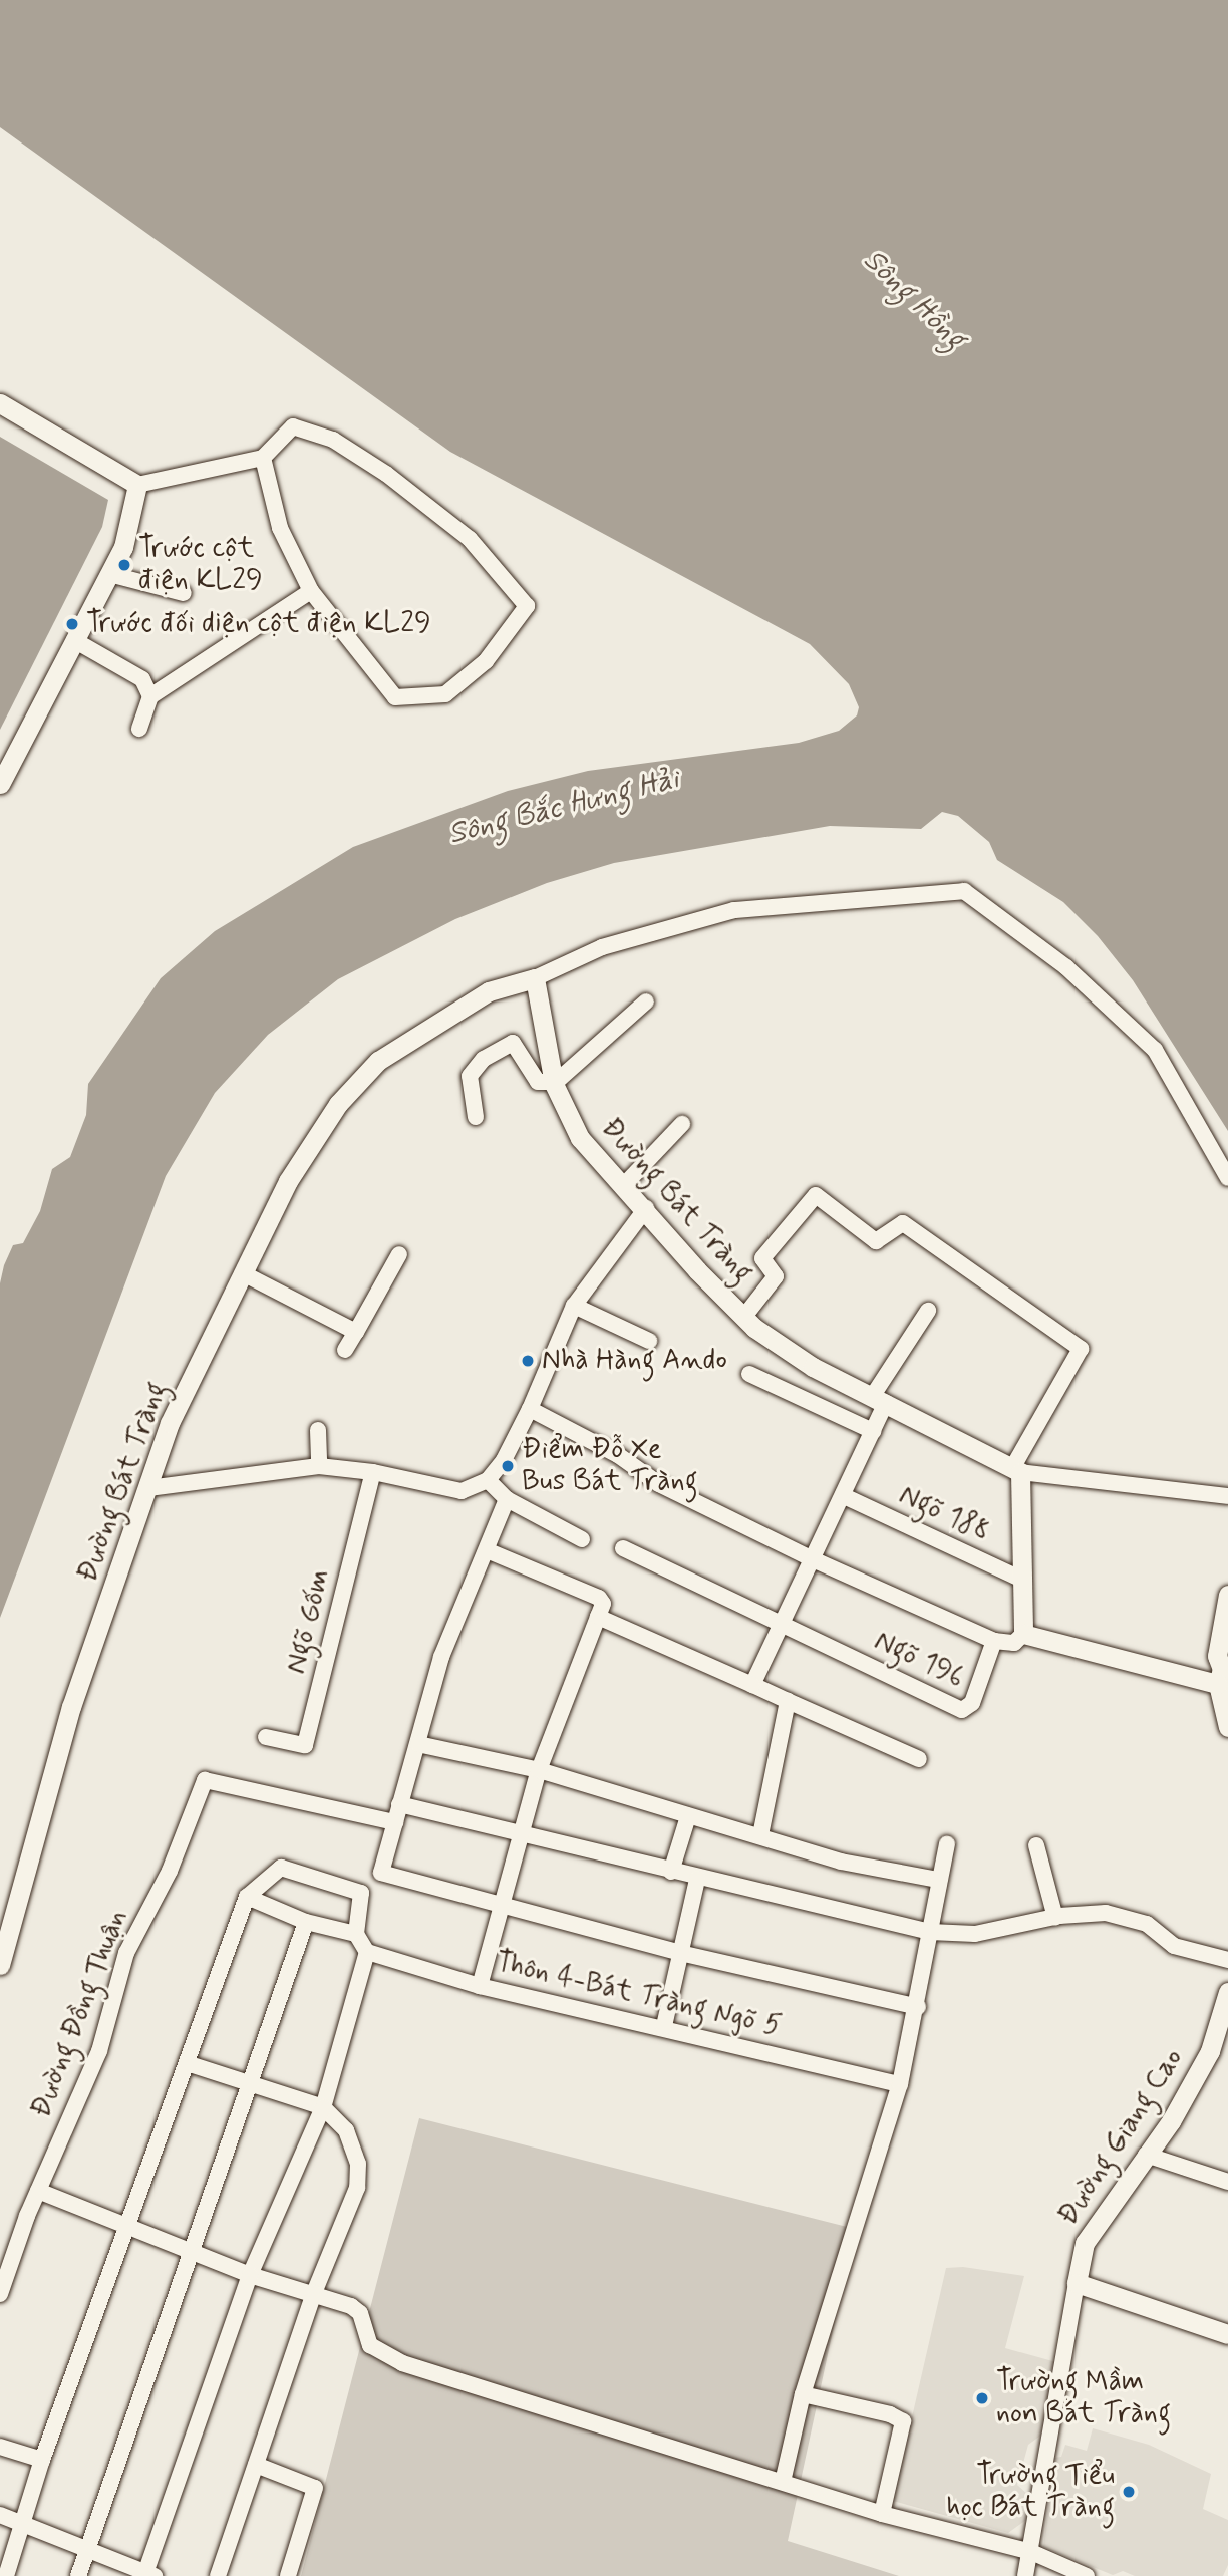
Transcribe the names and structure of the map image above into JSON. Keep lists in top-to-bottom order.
{
  "streets": {
    "street": [
      "Đường Bát Tràng",
      "Ngõ 188",
      "Ngõ Gốm",
      "Ngõ 196",
      "Thôn 4-Bát Tràng Ngõ 5",
      "Đường Đồng Thuận",
      "Đường Giang Cao"
    ]
  },
  "water": ["Sông Hồng", "Sông Bắc Hưng Hải"],
  "places": [
    "Trước cột điện KL29",
    "Trước đối diện cột điện KL29",
    "Nhà Hàng Ando",
    "Điểm Đỗ Xe Bus Bát Tràng",
    "Trường Mầm non Bát Tràng",
    "Trường Tiểu học Bát Tràng"
  ]
}
